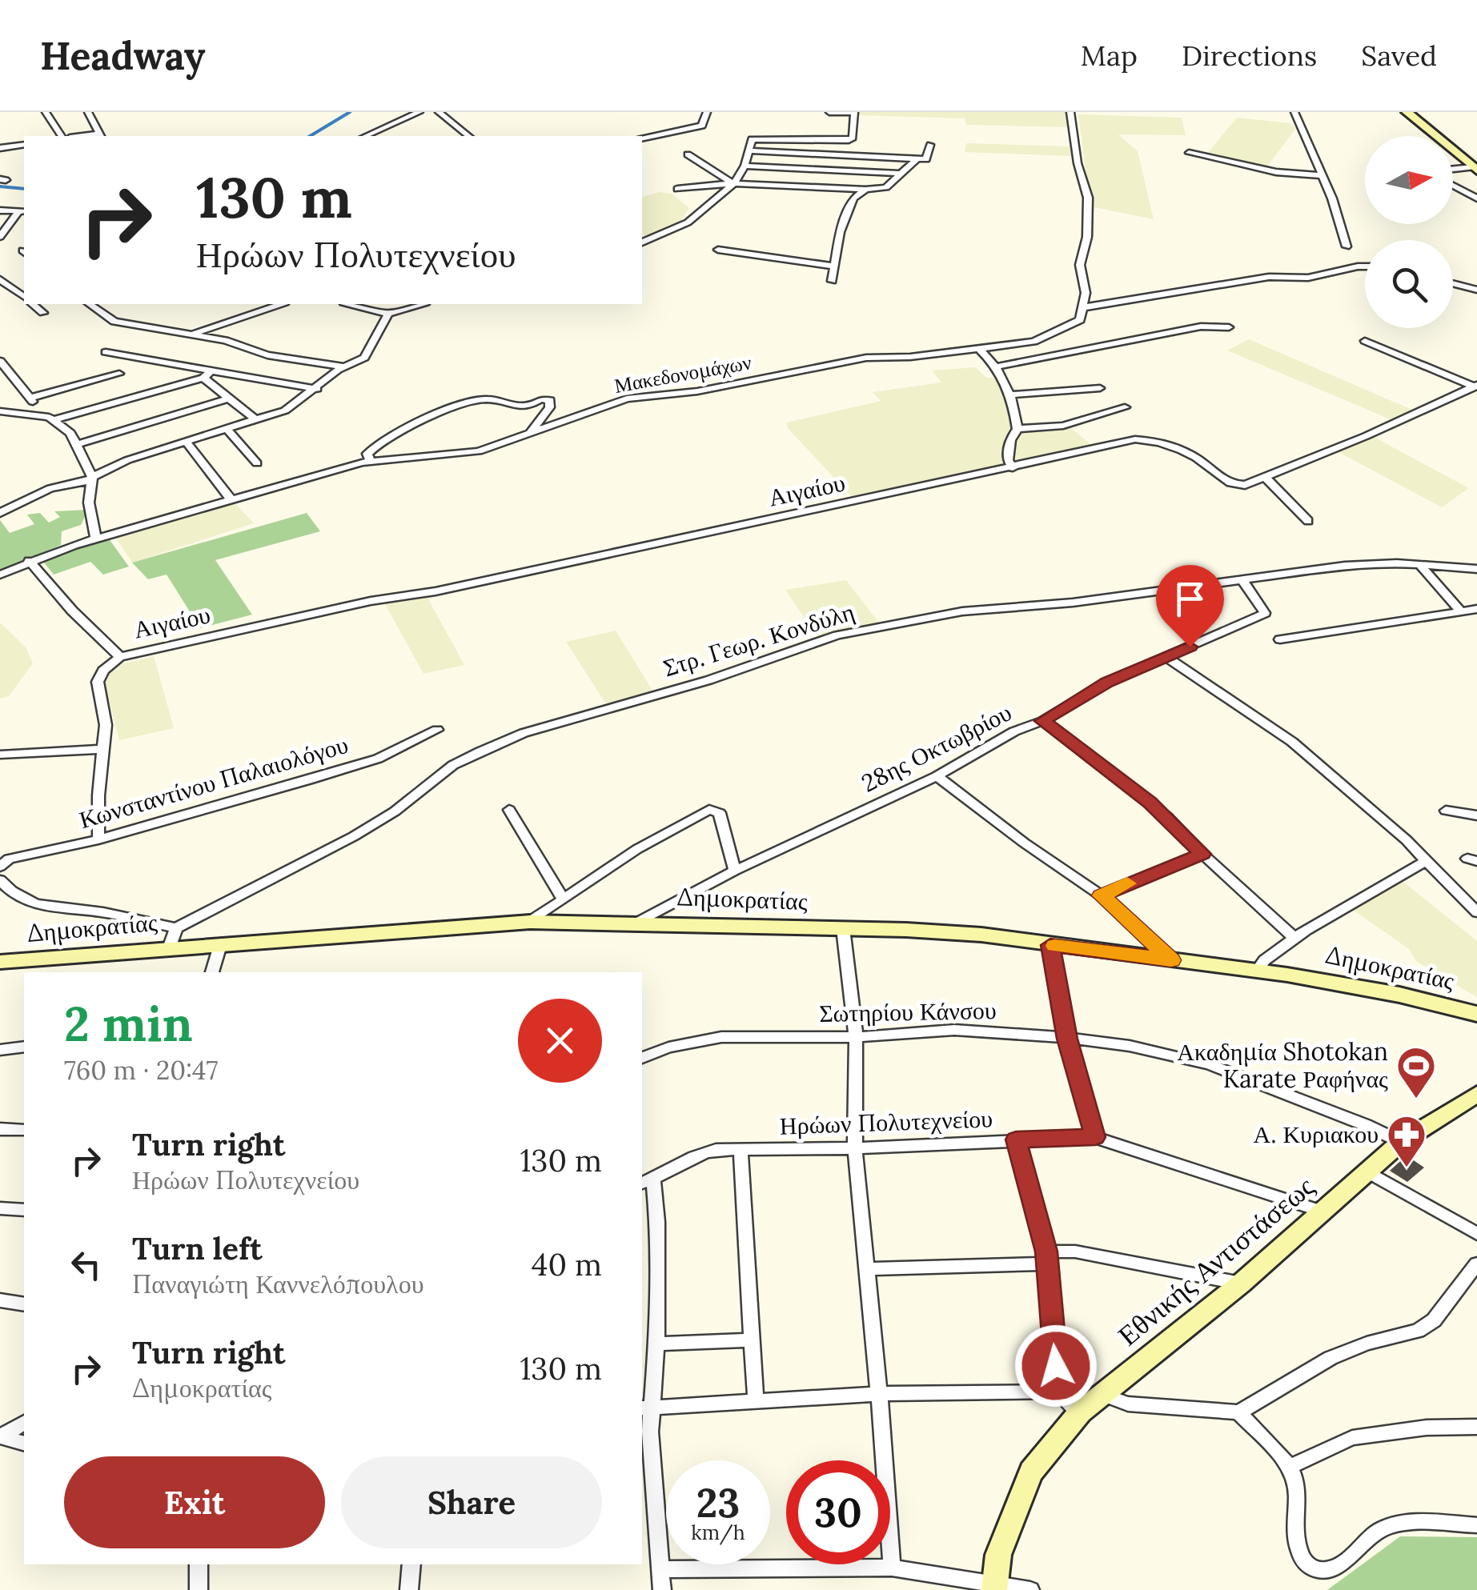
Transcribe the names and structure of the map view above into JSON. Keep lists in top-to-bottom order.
{
  "streets": {
    "street": [
      "Μακεδονομάχων",
      "Αιγαίου",
      "Στρ. Γεωρ. Κονδύλη",
      "28ης Οκτωβρίου",
      "Κωνσταντίνου Παλαιολόγου",
      "Δημοκρατίας",
      "Σωτηρίου Κάνσου",
      "Ηρώων Πολυτεχνείου",
      "Εθνικής Αντιστάσεως"
    ]
  },
  "crossings": [
    ["Στρ. Γεωρ. Κονδύλη", "28ης Οκτωβρίου"],
    ["28ης Οκτωβρίου", "Δημοκρατίας"],
    ["Σωτηρίου Κάνσου", "Εθνικής Αντιστάσεως"],
    ["Ηρώων Πολυτεχνείου", "Εθνικής Αντιστάσεως"]
  ],
  "places": {
    "sports": ["Ακαδημία Shotokan Karate Ραφήνας"],
    "pharmacy": ["Α. Κυριακου"]
  },
  "north": "right",
  "page": {
    "header": "Headway",
    "nav": ["Map", "Directions", "Saved"],
    "turn": ["130 m", "Ηρώων Πολυτεχνείου"],
    "heading": ["2 min", "760 m · 20:47"],
    "list": [
      {
        "name": "Turn right",
        "note": "Ηρώων Πολυτεχνείου",
        "value": "130 m"
      },
      {
        "name": "Turn left",
        "note": "Παναγιώτη Καννελόπουλου",
        "value": "40 m"
      },
      {
        "name": "Turn right",
        "note": "Δημοκρατίας",
        "value": "130 m"
      }
    ],
    "buttons": ["Exit", "Share"],
    "speed": "23 km/h",
    "limit": "30"
  }
}
